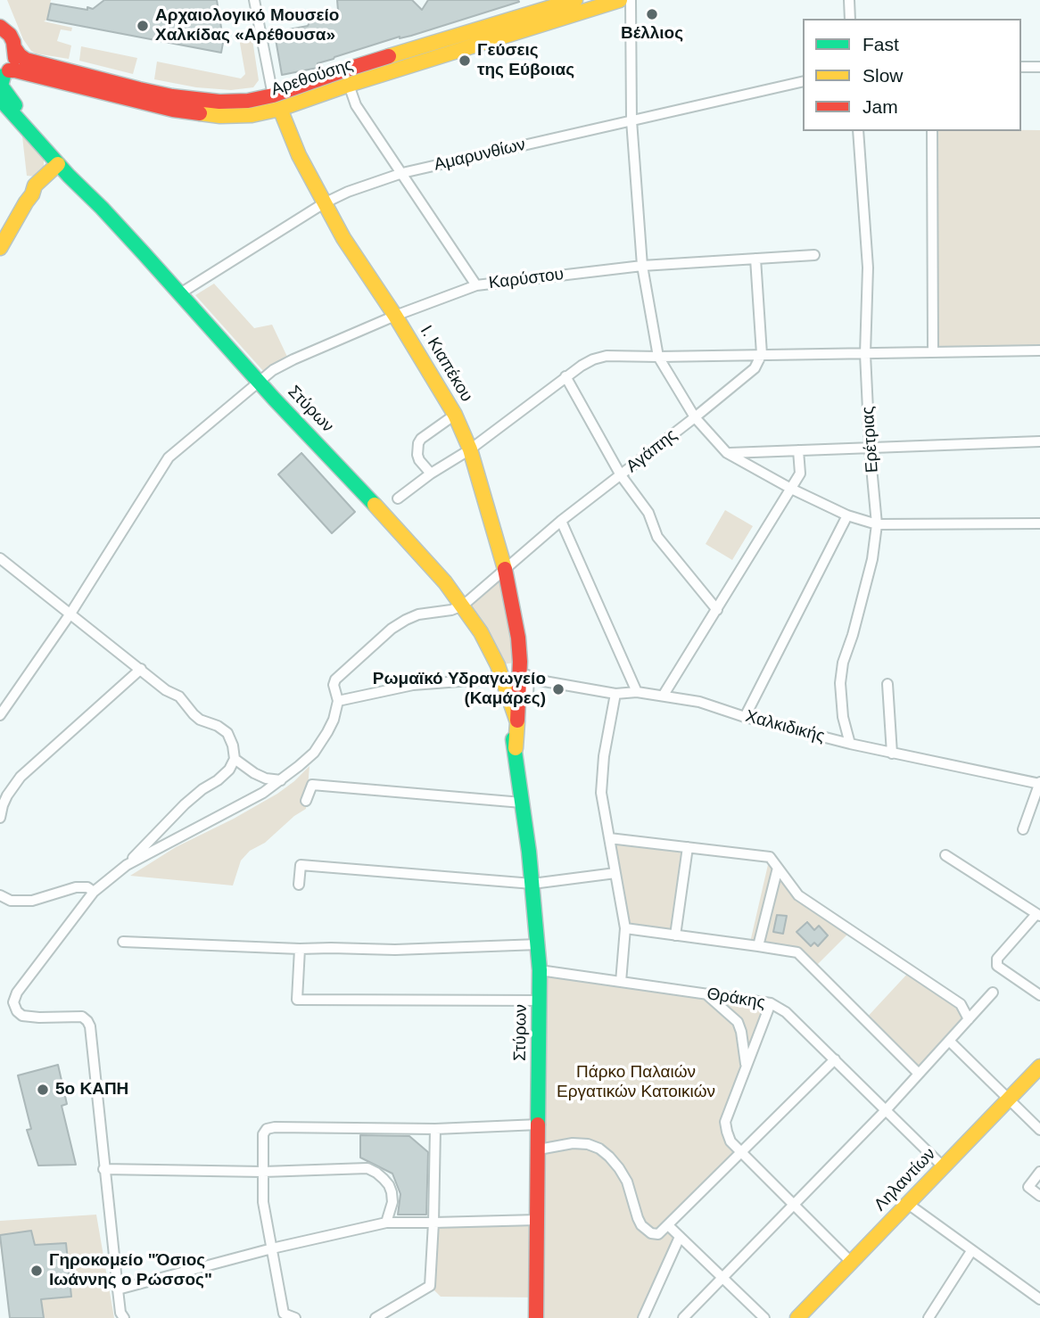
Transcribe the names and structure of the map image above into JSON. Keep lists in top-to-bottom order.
{
  "streets": {
    "main road": [
      "Αρεθούσης",
      "Ι. Κιαπέκου",
      "Στύρων",
      "Ληλαντίων"
    ],
    "street": [
      "Αμαρυνθίων",
      "Καρύστου",
      "Ερέτριας",
      "Αγάπης",
      "Χαλκιδικής",
      "Θράκης"
    ]
  },
  "crossings": [
    ["Αρεθούσης", "Ι. Κιαπέκου"],
    ["Αρεθούσης", "Στύρων"],
    ["Αμαρυνθίων", "Ι. Κιαπέκου"],
    ["Αμαρυνθίων", "Στύρων"],
    ["Καρύστου", "Ι. Κιαπέκου"],
    ["Καρύστου", "Στύρων"],
    ["Ι. Κιαπέκου", "Στύρων"],
    ["Ι. Κιαπέκου", "Αγάπης"],
    ["Ι. Κιαπέκου", "Χαλκιδικής"],
    ["Στύρων", "Αγάπης"],
    ["Στύρων", "Θράκης"],
    ["Ερέτριας", "Χαλκιδικής"],
    ["Θράκης", "Ληλαντίων"]
  ],
  "parks": ["Πάρκο Παλαιών Εργατικών Κατοικιών"],
  "places": [
    "Βέλλιος",
    "Αρχαιολογικό Μουσείο Χαλκίδας «Αρέθουσα»",
    "Γεύσεις της Εύβοιας",
    "Ρωμαϊκό Υδραγωγείο (Καμάρες)",
    "5ο ΚΑΠΗ",
    "Γηροκομείο \"Όσιος Ιωάννης ο Ρώσσος\""
  ],
  "legend": ["Fast", "Slow", "Jam"]
}
